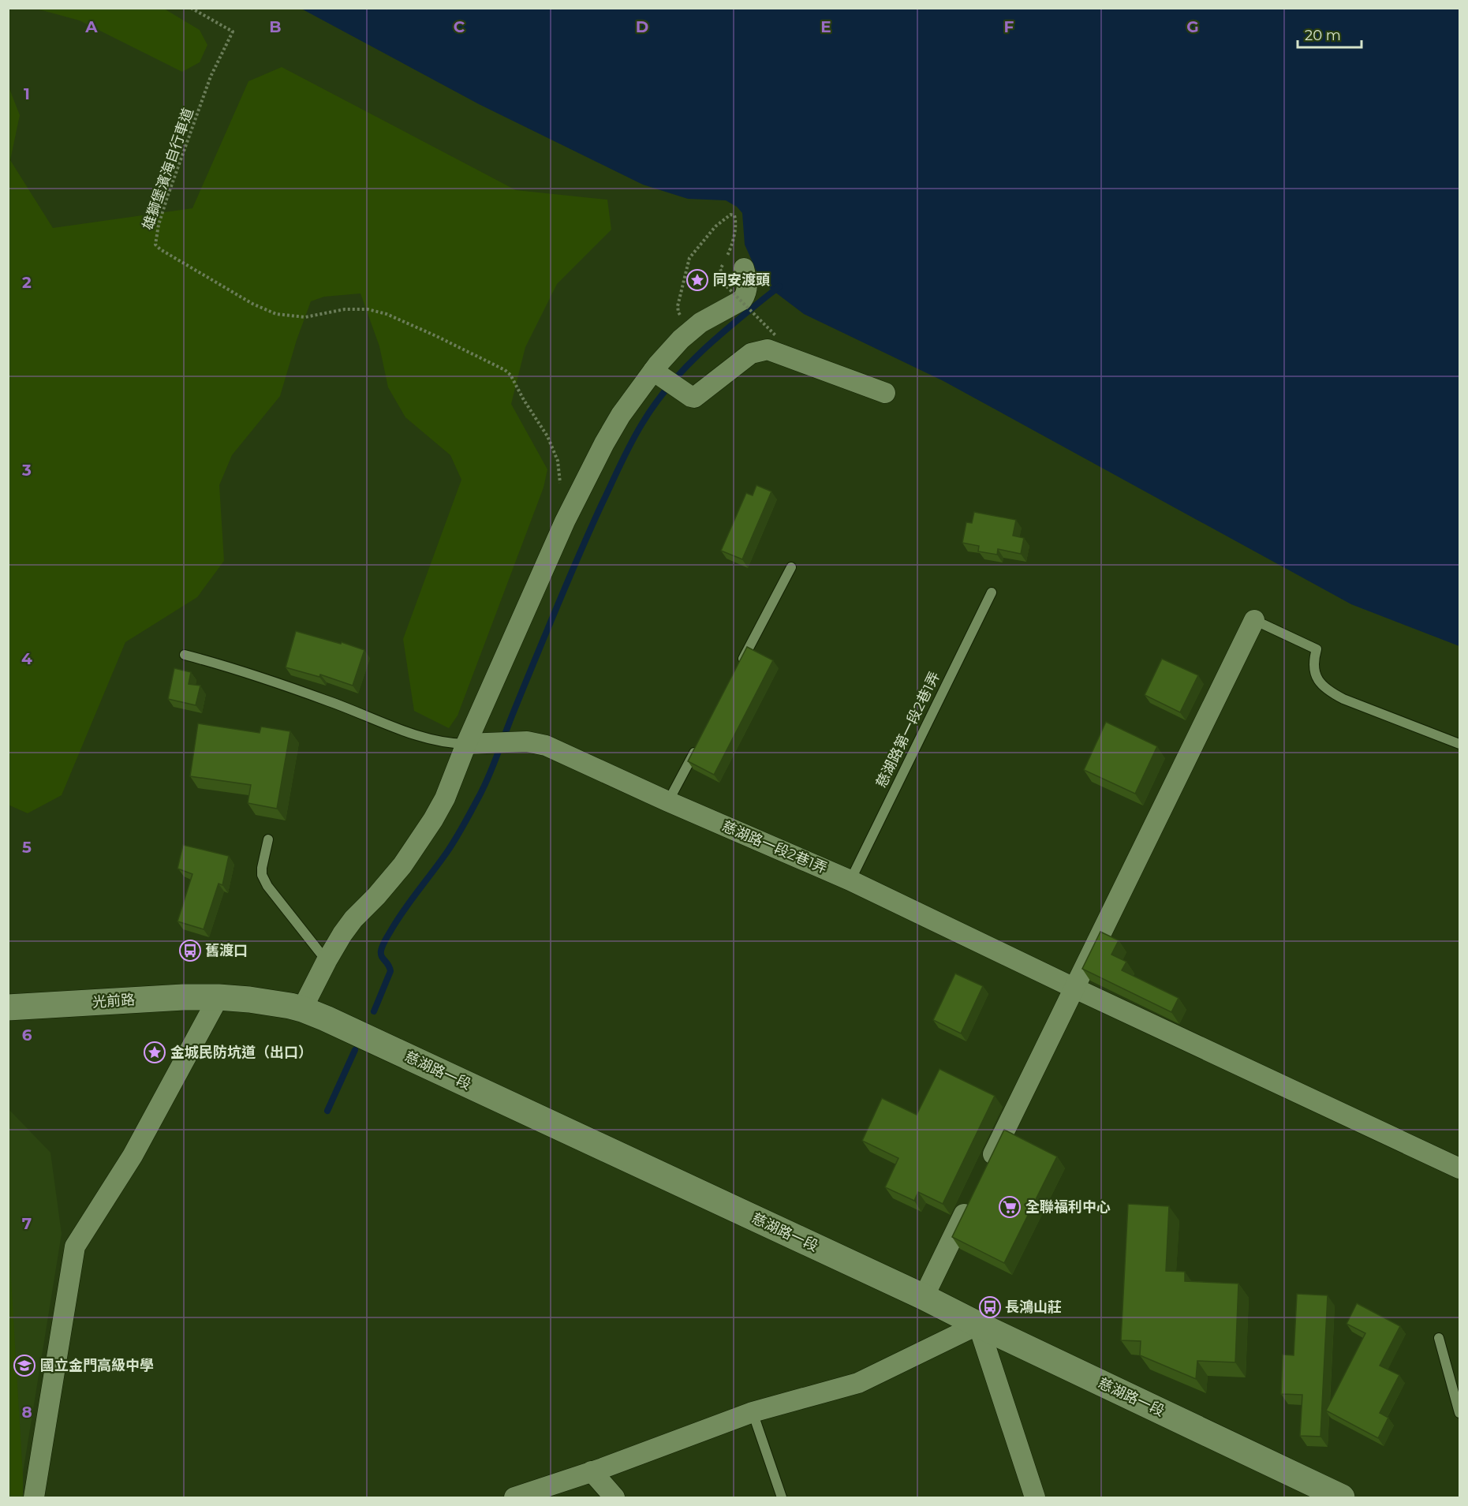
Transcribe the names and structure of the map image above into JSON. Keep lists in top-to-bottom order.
{
  "streets": {
    "main road": ["光前路", "慈湖路一段"],
    "street": ["慈湖路一段2巷1弄"],
    "lane": ["慈湖路第一段2巷1弄"],
    "path": ["雄獅堡濱海自行車道"]
  },
  "crossings": [
    ["慈湖路第一段2巷1弄", "慈湖路一段2巷1弄"],
    ["光前路", "慈湖路一段"]
  ],
  "places": {
    "place": ["同安渡頭", "金城民防坑道（出口）"],
    "bus stop": ["舊渡口", "長鴻山莊"],
    "supermarket": ["全聯福利中心"],
    "school or university": ["國立金門高級中學"]
  },
  "scale_bar": "20 m",
  "grid": {
    "columns": [
      "A",
      "B",
      "C",
      "D",
      "E",
      "F",
      "G"
    ],
    "rows": [
      "1",
      "2",
      "3",
      "4",
      "5",
      "6",
      "7",
      "8"
    ]
  }
}
